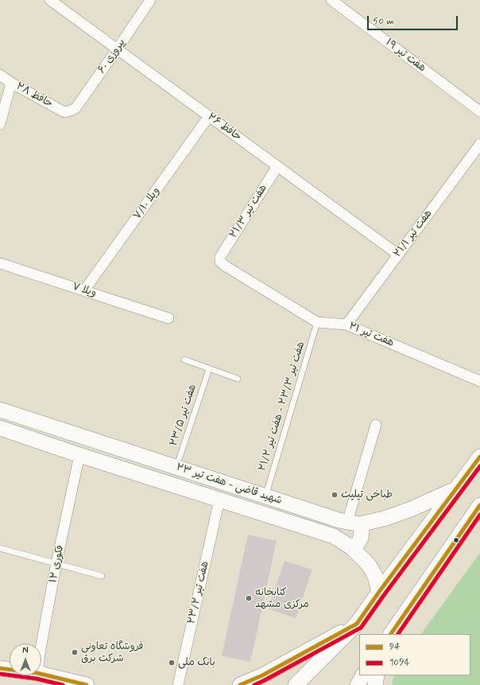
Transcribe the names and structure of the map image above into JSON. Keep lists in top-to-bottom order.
{
  "streets": {
    "street": [
      "هفت تیر ۱۹",
      "پیروزی ۶۰",
      "حافظ ۲۸",
      "حافظ ۲۶",
      "ویلا ۷/۱۰",
      "هفت تیر ۲۱/۳",
      "هفت تیر ۲۱/۱",
      "ویلا ۷",
      "هفت تیر ۲۱",
      "شهید قاضی - هفت تیر ۲۳",
      "فکوری ۱۲",
      "هفت تیر ۲۳/۲"
    ],
    "lane": ["هفت تیر ۲۳/۳ - هفت تیر ۲۱/۲", "هفت تیر ۲۳/۵"]
  },
  "crossings": [
    ["پیروزی ۶۰", "حافظ ۲۸"],
    ["پیروزی ۶۰", "حافظ ۲۶"],
    ["حافظ ۲۶", "ویلا ۷/۱۰"],
    ["حافظ ۲۶", "هفت تیر ۲۱/۳"],
    ["حافظ ۲۶", "هفت تیر ۲۱/۱"],
    ["ویلا ۷/۱۰", "ویلا ۷"],
    ["هفت تیر ۲۱/۳", "هفت تیر ۲۱"],
    ["هفت تیر ۲۱/۱", "هفت تیر ۲۱"],
    ["هفت تیر ۲۱", "هفت تیر ۲۳/۳ - هفت تیر ۲۱/۲"],
    ["هفت تیر ۲۳/۳ - هفت تیر ۲۱/۲", "شهید قاضی - هفت تیر ۲۳"],
    ["هفت تیر ۲۳/۵", "شهید قاضی - هفت تیر ۲۳"],
    ["شهید قاضی - هفت تیر ۲۳", "فکوری ۱۲"],
    ["شهید قاضی - هفت تیر ۲۳", "هفت تیر ۲۳/۲"]
  ],
  "places": [
    "طباخی تیلیت",
    "کتابخانه مرکزی مشهد",
    "فروشگاه تعاونی شرکت برق",
    "بانک ملی"
  ],
  "lines": ["transit line 94", "transit line 1094"],
  "legend": ["94", "1094"],
  "scale_bar": "50 m",
  "north": "top"
}
